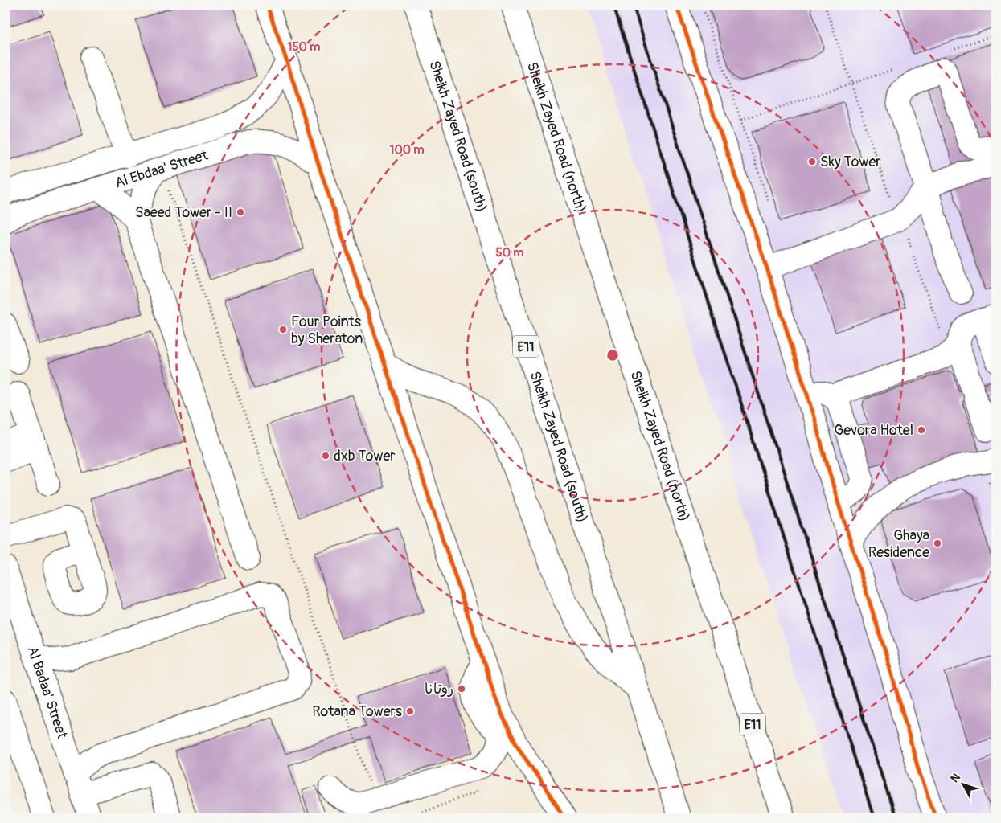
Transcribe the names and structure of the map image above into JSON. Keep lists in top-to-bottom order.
{
  "streets": {
    "main road": [
      "Sheikh Zayed Road (south)",
      "Sheikh Zayed Road (north)",
      "Al Ebdaa' Street",
      "E11",
      "Al Badaa' Street"
    ]
  },
  "places": [
    "Sky Tower",
    "Saeed Tower - II",
    "Four Points by Sheraton",
    "Gevora Hotel",
    "dxb Tower",
    "Ghaya Residence",
    "روتانا",
    "Rotana Towers"
  ],
  "north": "top left",
  "rings": ["150 m", "100 m", "50 m"]
}
